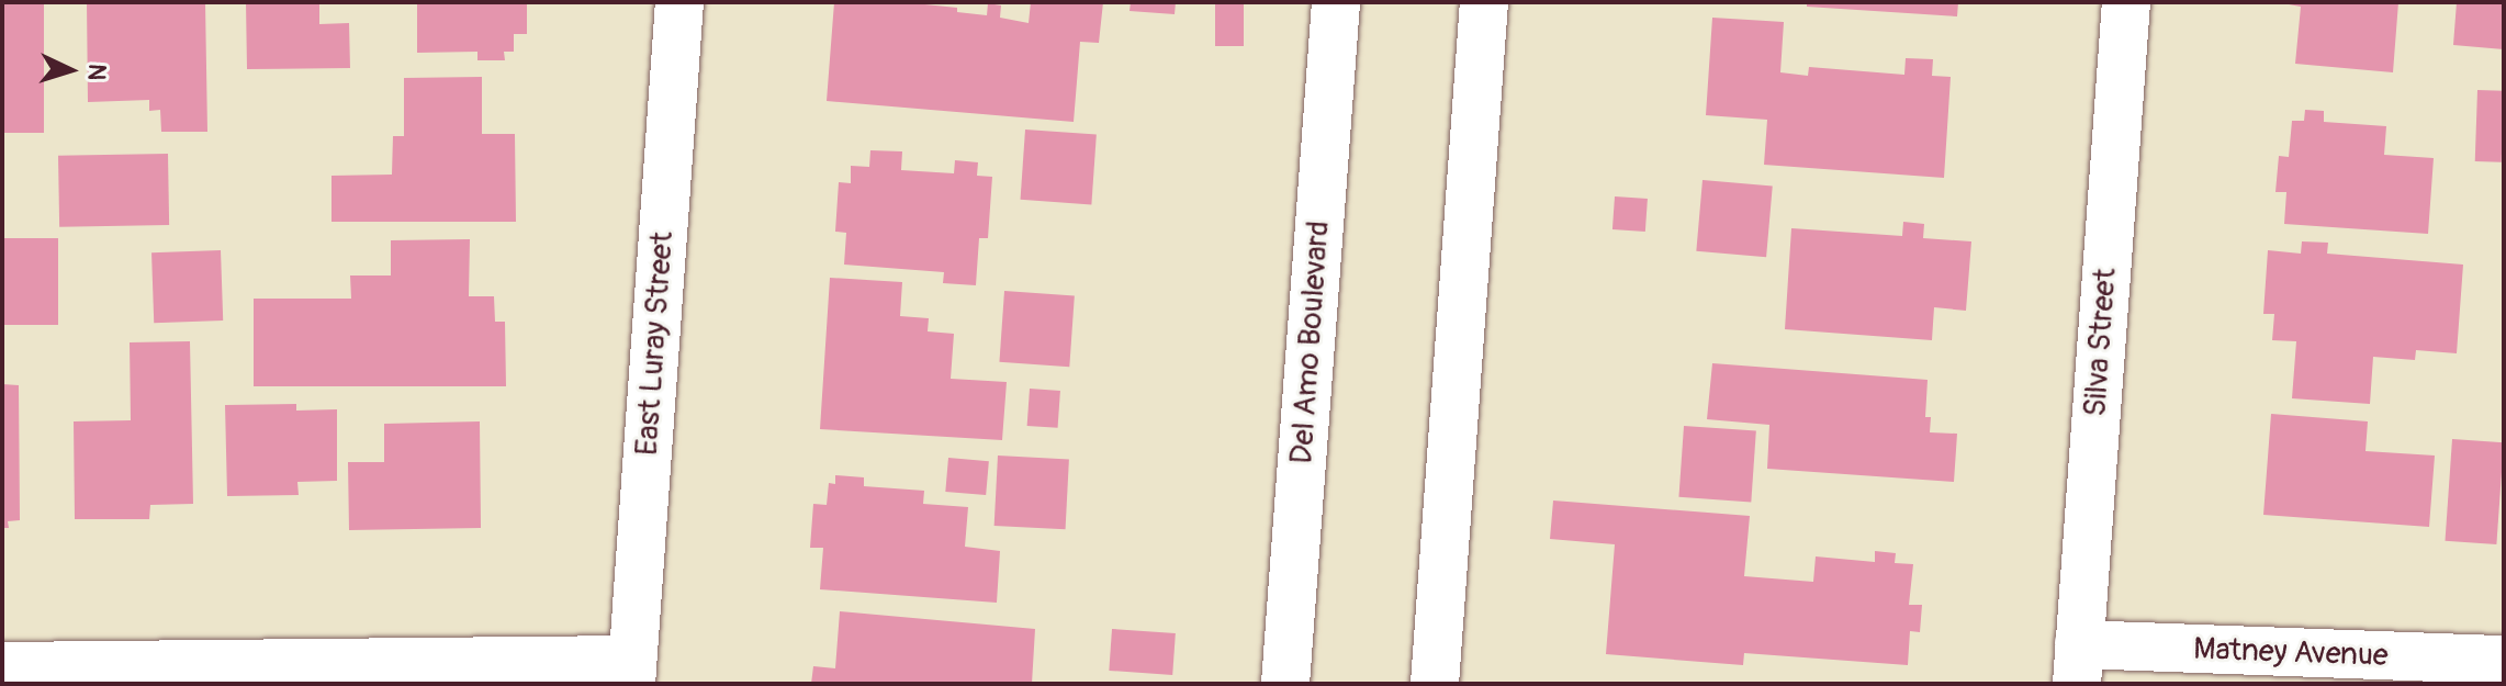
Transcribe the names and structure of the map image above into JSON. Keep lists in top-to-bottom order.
{
  "streets": {
    "street": [
      "Del Amo Boulevard",
      "Silva Street",
      "East Luray Street",
      "Matney Avenue"
    ]
  },
  "crossings": [
    ["Silva Street", "Matney Avenue"]
  ],
  "north": "right"
}
